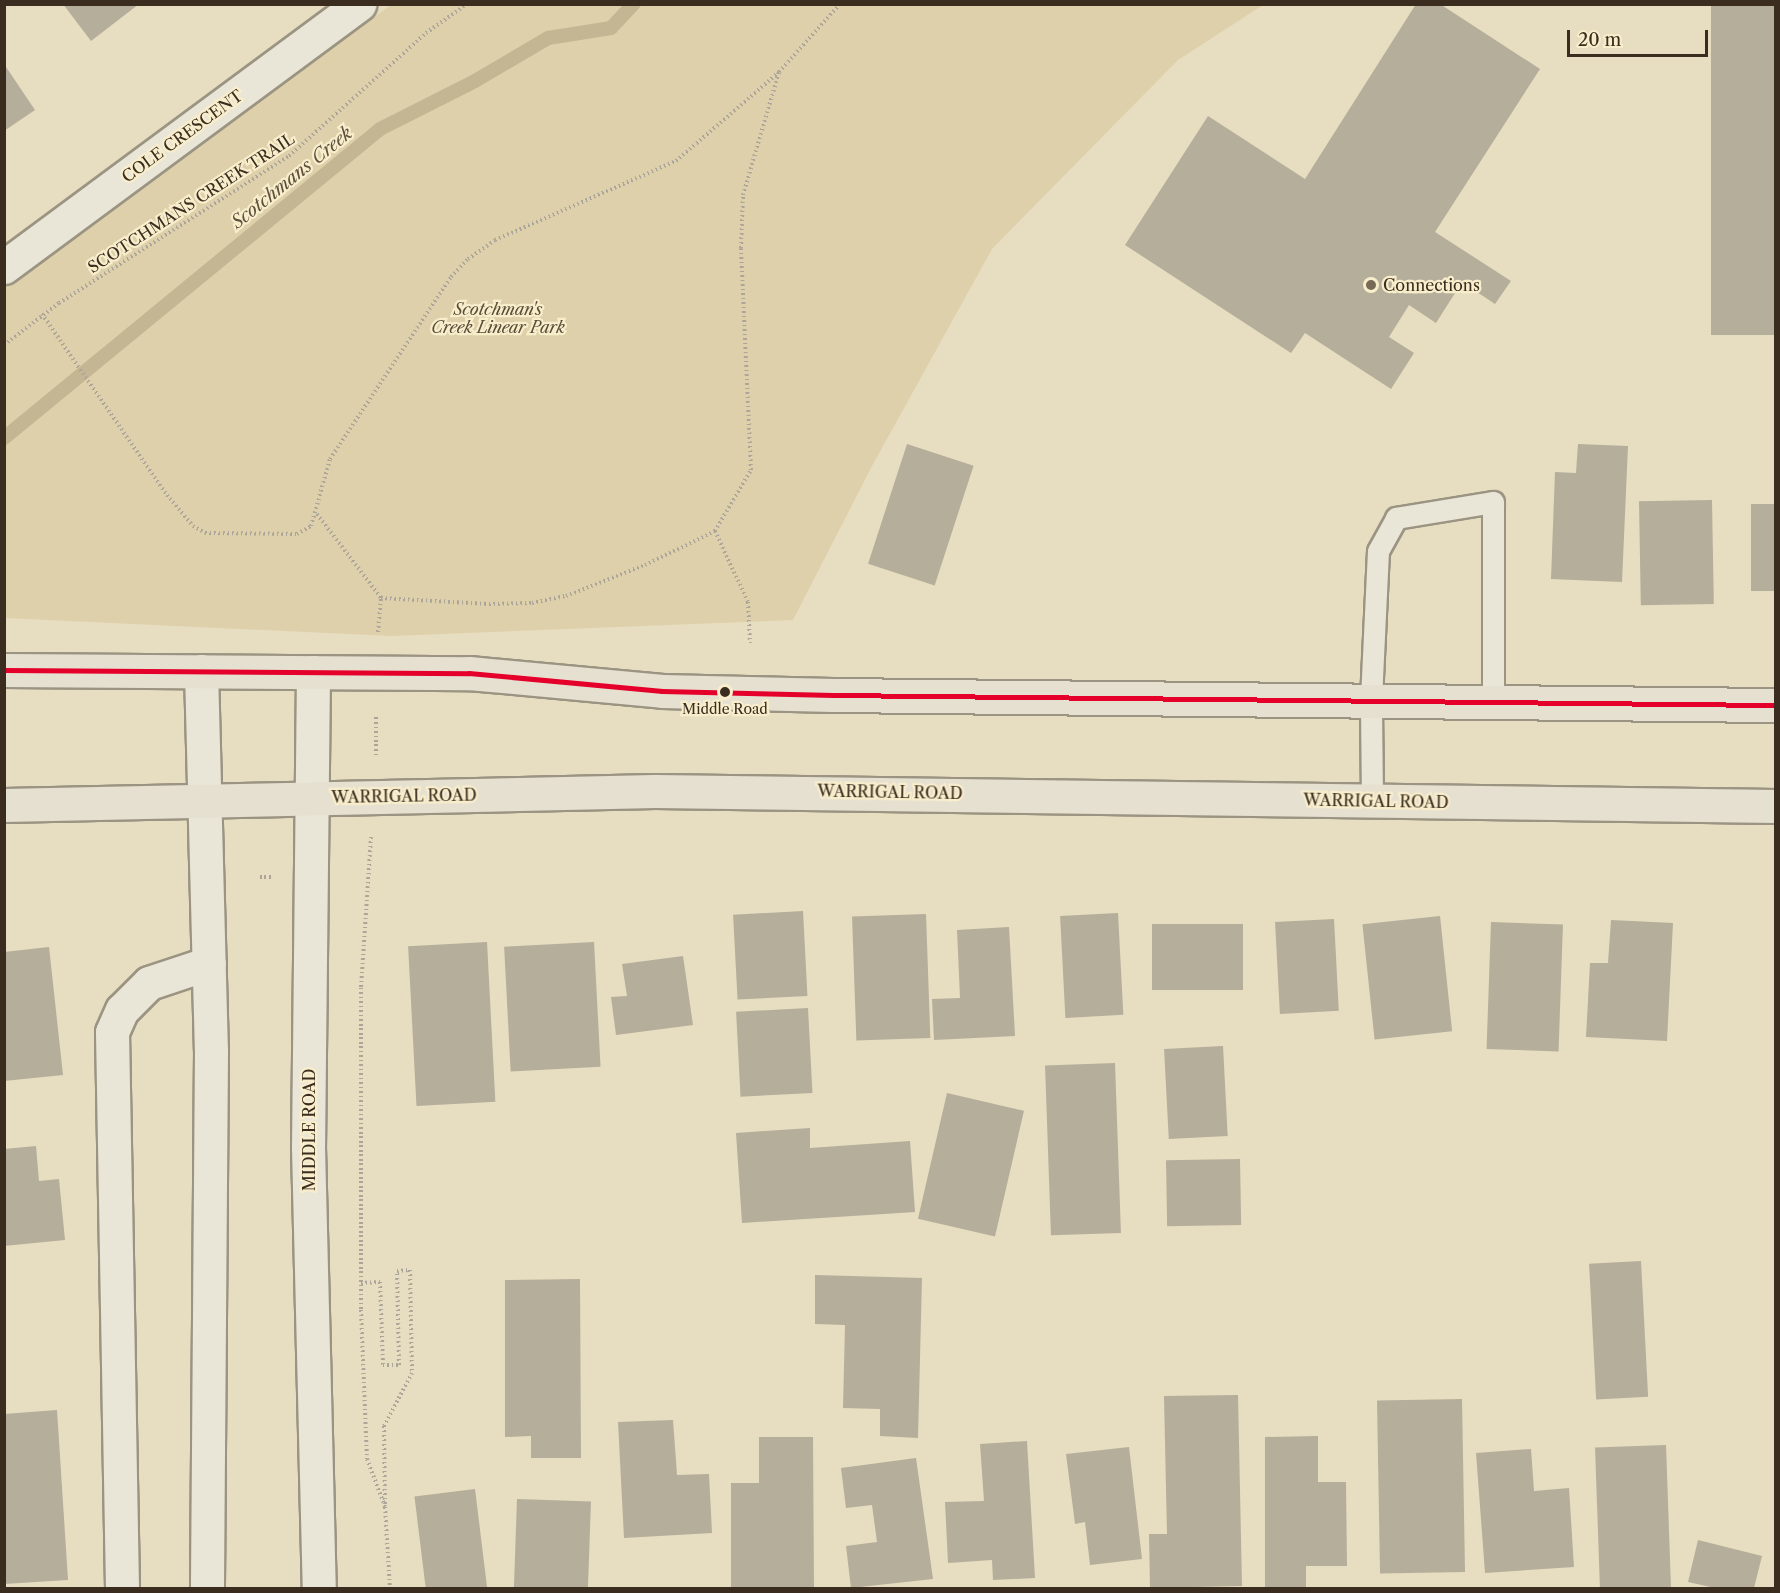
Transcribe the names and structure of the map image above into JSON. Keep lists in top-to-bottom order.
{
  "streets": {
    "highway": ["WARRIGAL ROAD"],
    "street": ["COLE CRESCENT", "MIDDLE ROAD"],
    "path": ["SCOTCHMANS CREEK TRAIL"]
  },
  "crossings": [
    ["WARRIGAL ROAD", "MIDDLE ROAD"]
  ],
  "water": ["Scotchmans Creek"],
  "parks": ["Scotchman's Creek Linear Park"],
  "places": ["Connections", "Middle Road"],
  "scale_bar": "20 m"
}
